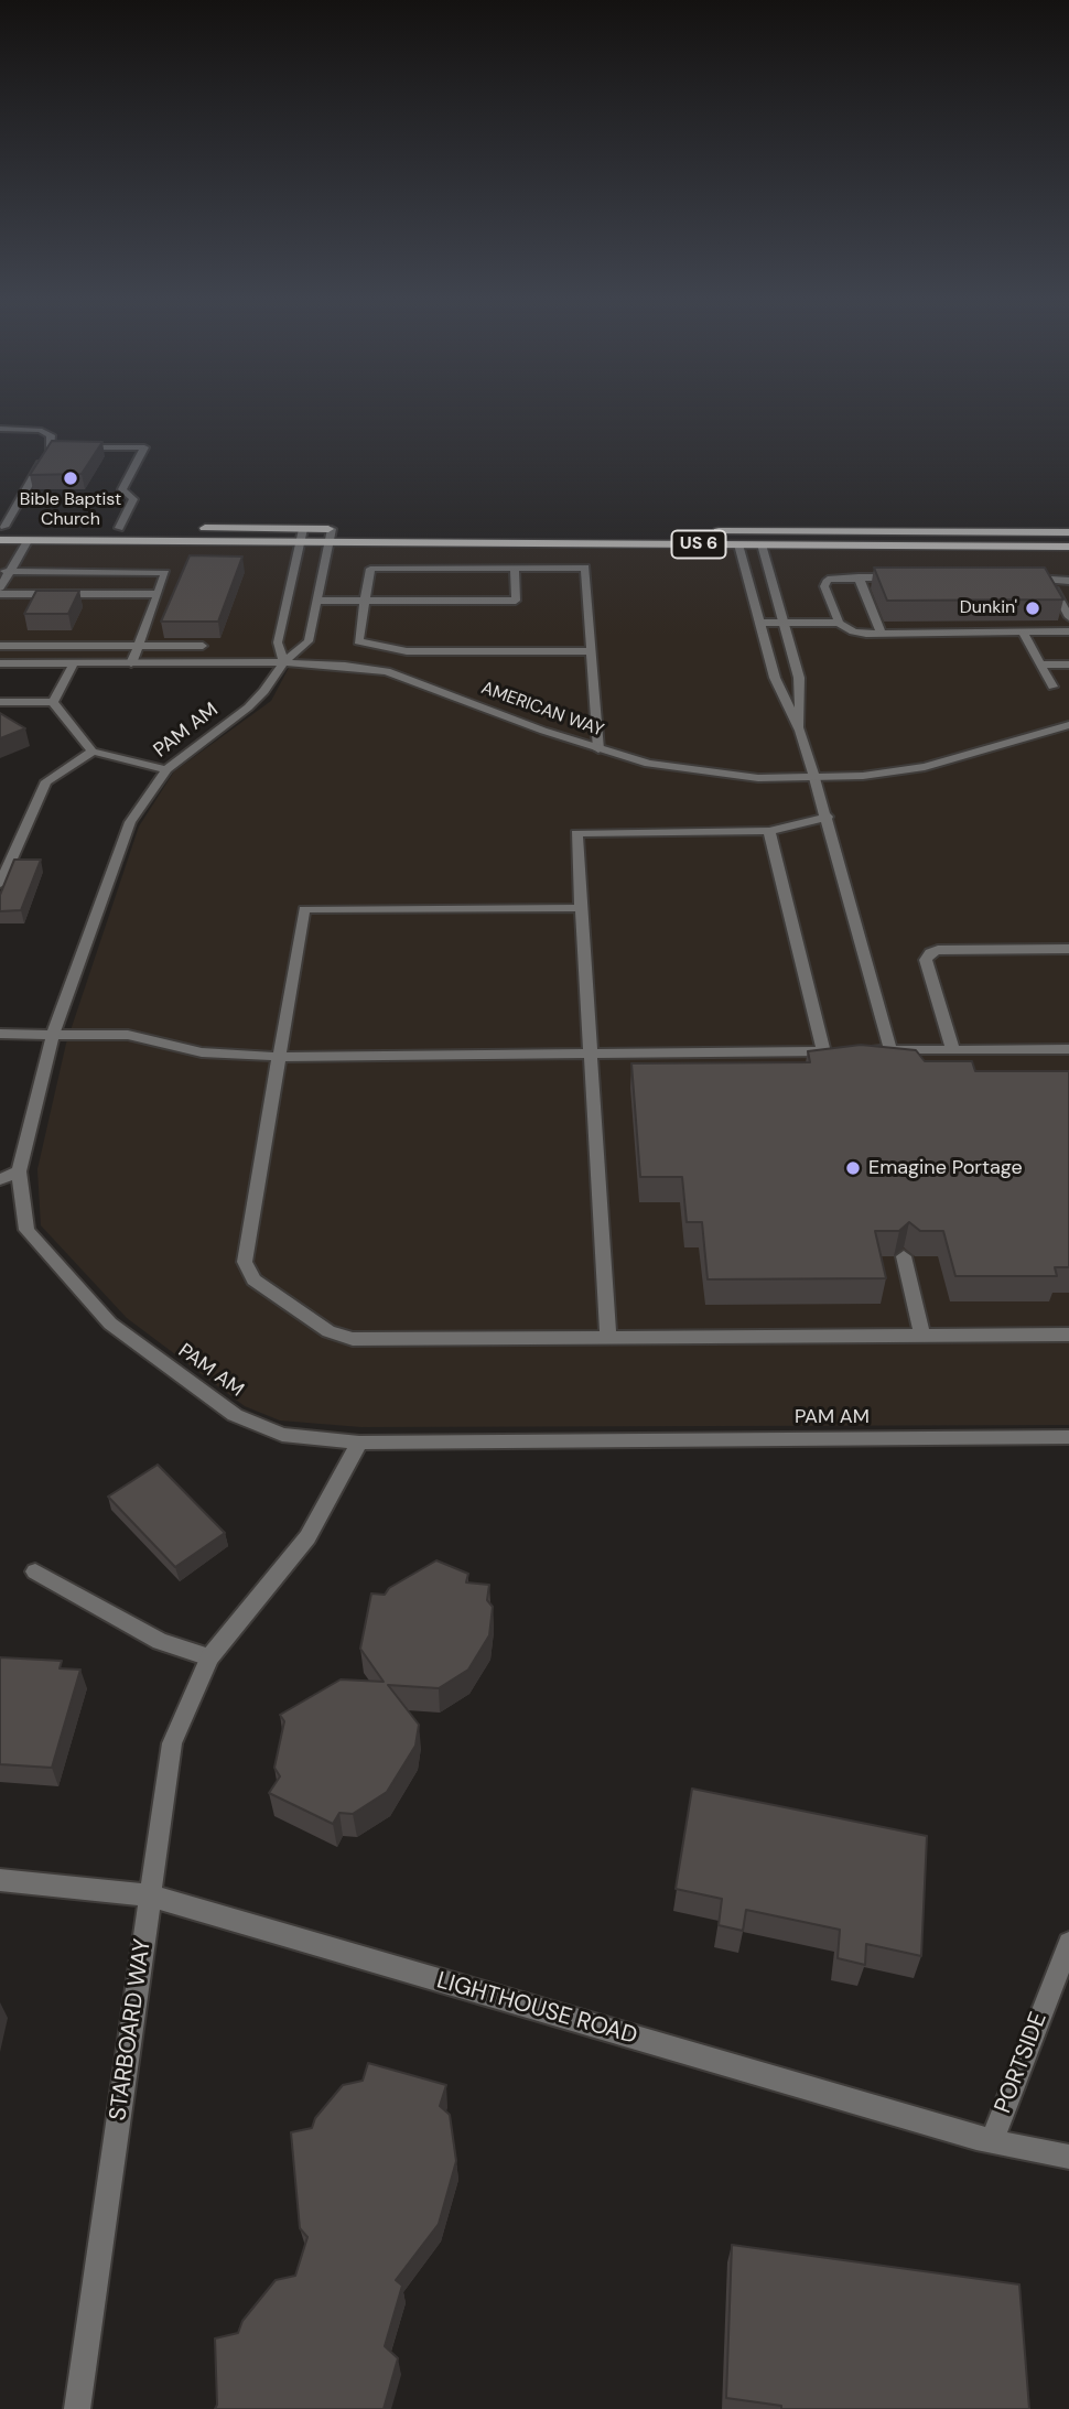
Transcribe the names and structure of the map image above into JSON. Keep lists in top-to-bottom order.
{
  "streets": {
    "main road": ["US 6"],
    "street": [
      "AMERICAN WAY",
      "PAM AM",
      "LIGHTHOUSE ROAD",
      "STARBOARD WAY",
      "PORTSIDE"
    ]
  },
  "crossings": [
    ["US 6", "PAM AM"],
    ["AMERICAN WAY", "PAM AM"],
    ["PAM AM", "STARBOARD WAY"],
    ["LIGHTHOUSE ROAD", "STARBOARD WAY"],
    ["LIGHTHOUSE ROAD", "PORTSIDE"]
  ],
  "places": ["Bible Baptist Church", "Dunkin'", "Emagine Portage"]
}
